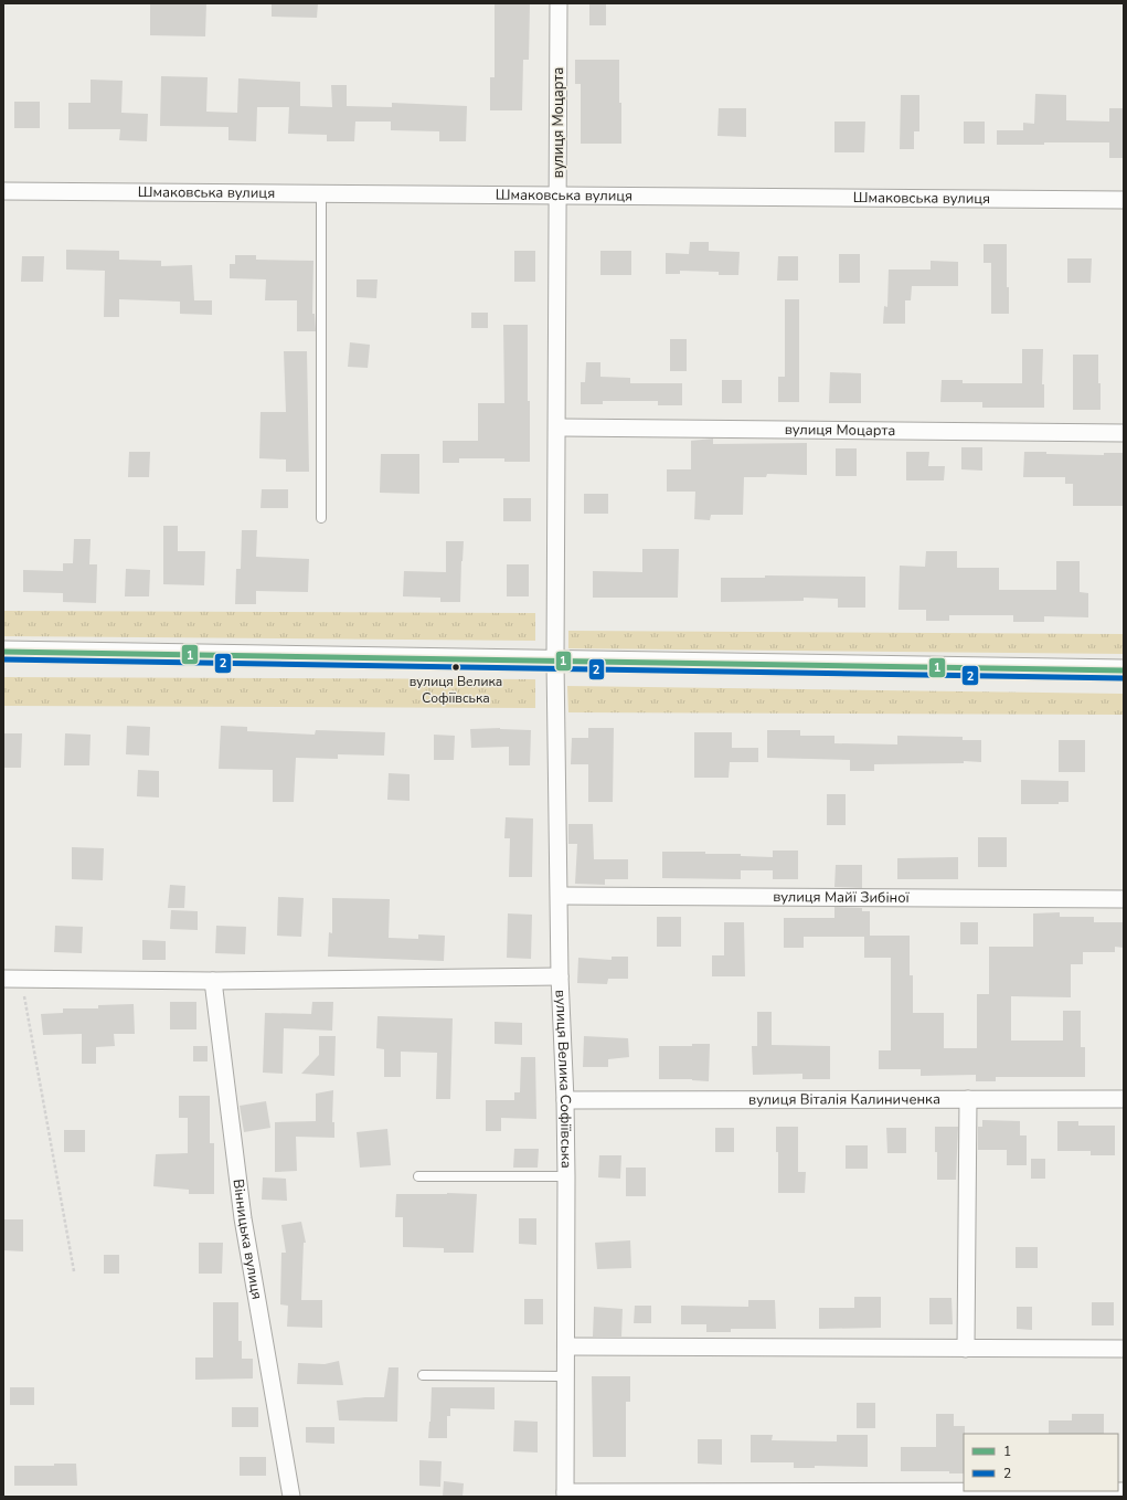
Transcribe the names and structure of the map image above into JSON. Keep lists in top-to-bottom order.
{
  "streets": {
    "street": [
      "вулиця Моцарта",
      "Шмаковська вулиця",
      "вулиця Майї Зибіної",
      "вулиця Велика Софіївська",
      "вулиця Віталія Калиниченка",
      "Вінницька вулиця"
    ]
  },
  "crossings": [
    ["вулиця Моцарта", "Шмаковська вулиця"],
    ["вулиця Моцарта", "вулиця Велика Софіївська"],
    ["вулиця Майї Зибіної", "вулиця Велика Софіївська"],
    ["вулиця Велика Софіївська", "вулиця Віталія Калиниченка"]
  ],
  "places": ["вулиця Велика Софіївська"],
  "lines": ["transit line 1", "transit line 2"],
  "legend": ["1", "2"]
}
